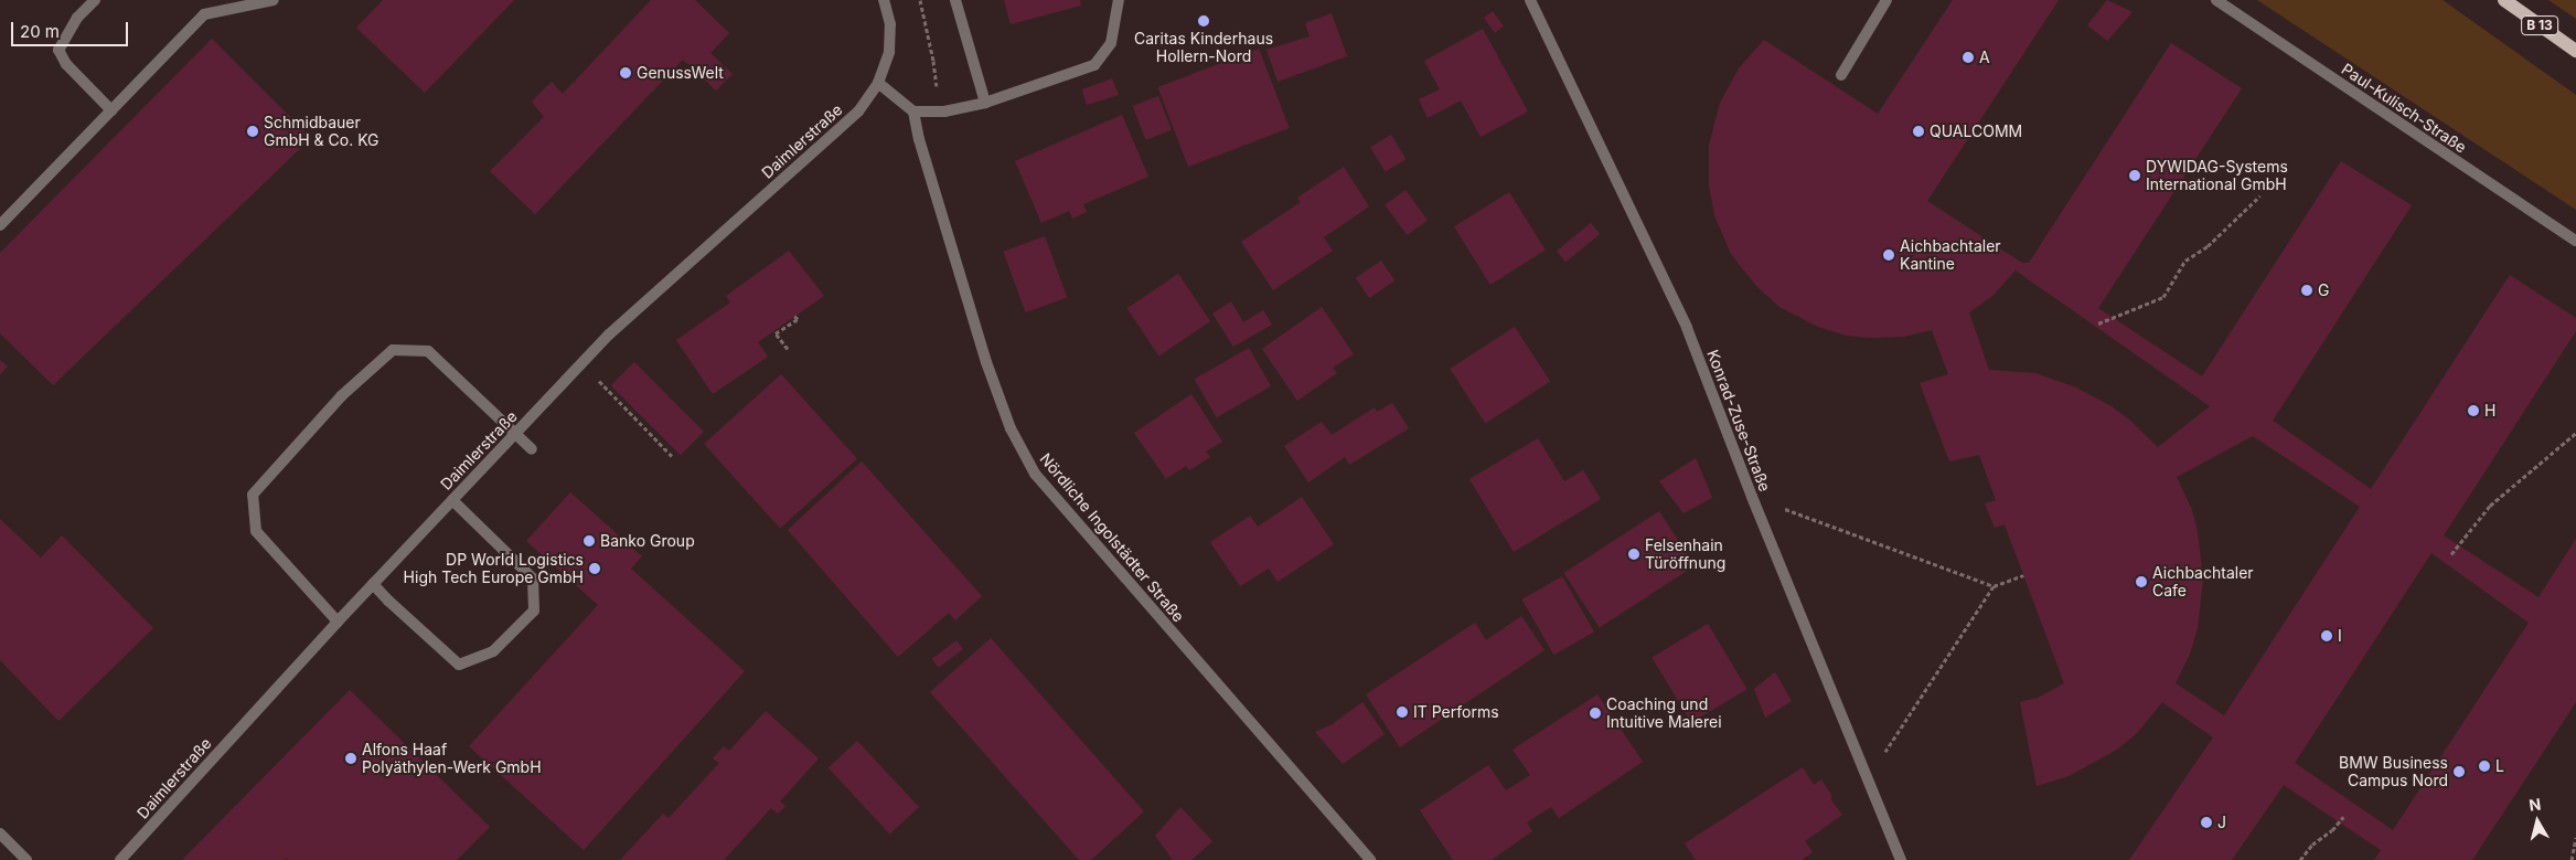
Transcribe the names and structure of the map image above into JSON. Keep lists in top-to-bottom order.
{
  "streets": {
    "main road": ["B 13"],
    "street": [
      "Paul-Kulisch-Straße",
      "Daimlerstraße",
      "Konrad-Zuse-Straße",
      "Nördliche Ingolstädter Straße"
    ]
  },
  "places": [
    "Caritas Kinderhaus Hollern-Nord",
    "A",
    "GenussWelt",
    "Schmidbauer GmbH & Co. KG",
    "QUALCOMM",
    "DYWIDAG-Systems International GmbH",
    "Aichbachtaler Kantine",
    "G",
    "H",
    "Banko Group",
    "Felsenhain Türöffnung",
    "DP World Logistics High Tech Europe GmbH",
    "Aichbachtaler Cafe",
    "I",
    "IT Performs",
    "Coaching und Intuitive Malerei",
    "Alfons Haaf Polyäthylen-Werk GmbH",
    "L",
    "BMW Business Campus Nord",
    "J"
  ],
  "scale_bar": "20 m",
  "north": "top"
}
